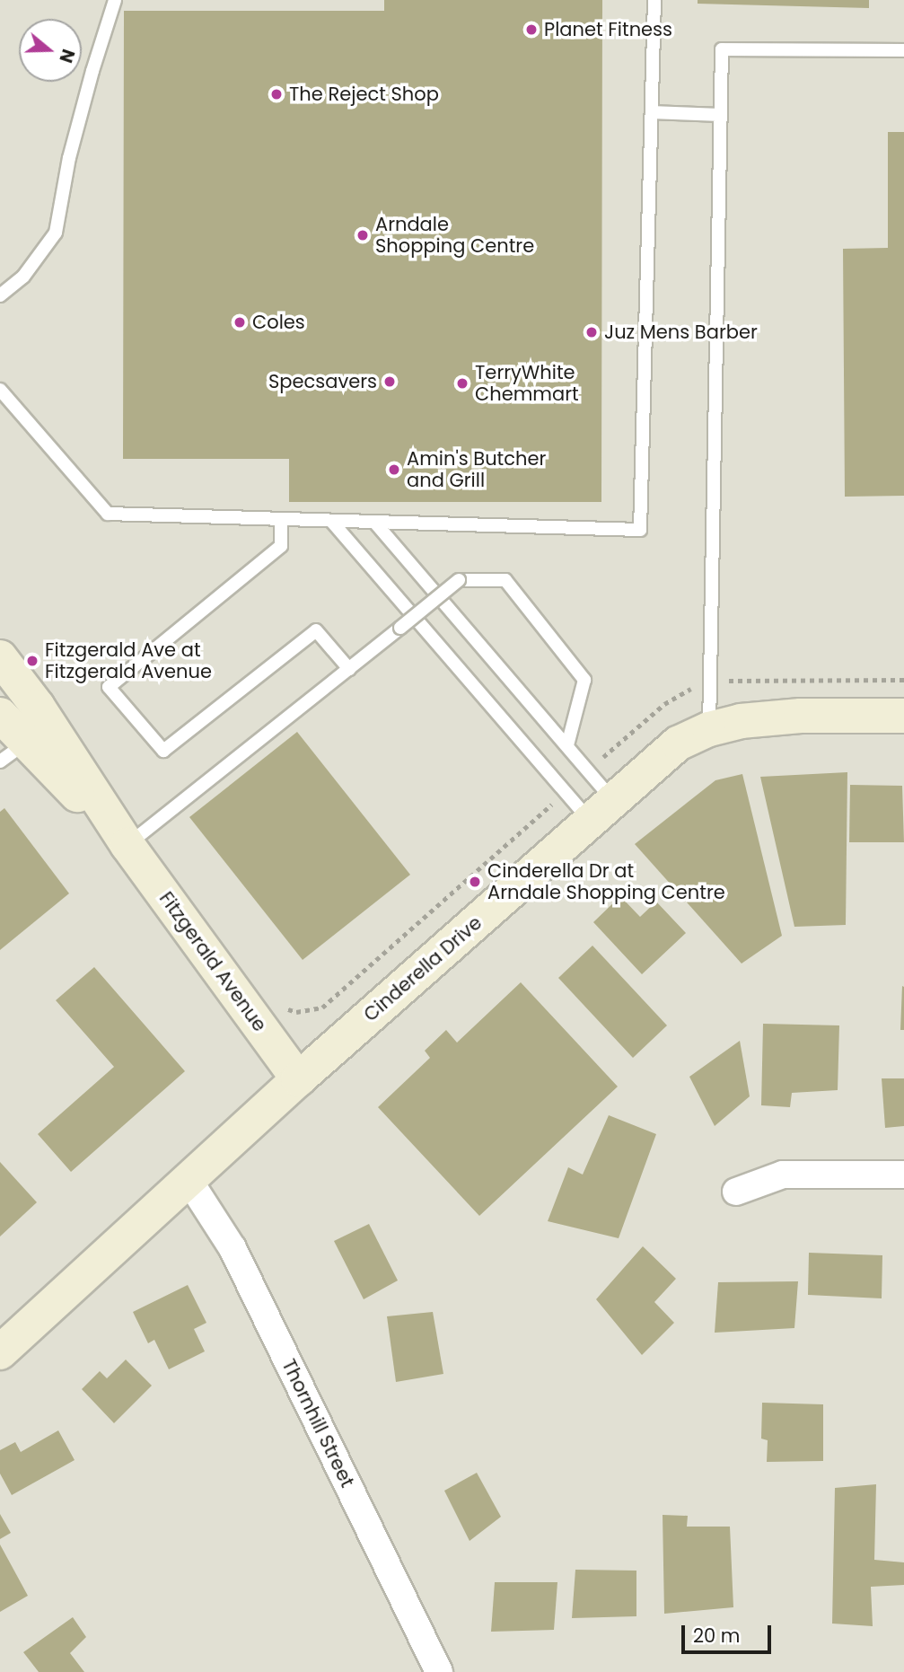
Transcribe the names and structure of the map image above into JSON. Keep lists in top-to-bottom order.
{
  "streets": {
    "street": ["Fitzgerald Avenue", "Cinderella Drive", "Thornhill Street"]
  },
  "crossings": [
    ["Fitzgerald Avenue", "Cinderella Drive"],
    ["Cinderella Drive", "Thornhill Street"]
  ],
  "places": [
    "Planet Fitness",
    "The Reject Shop",
    "Arndale Shopping Centre",
    "Coles",
    "Juz Mens Barber",
    "Specsavers",
    "TerryWhite Chemmart",
    "Amin's Butcher and Grill",
    "Fitzgerald Ave at Fitzgerald Avenue",
    "Cinderella Dr at Arndale Shopping Centre"
  ],
  "scale_bar": "20 m",
  "north": "right"
}
